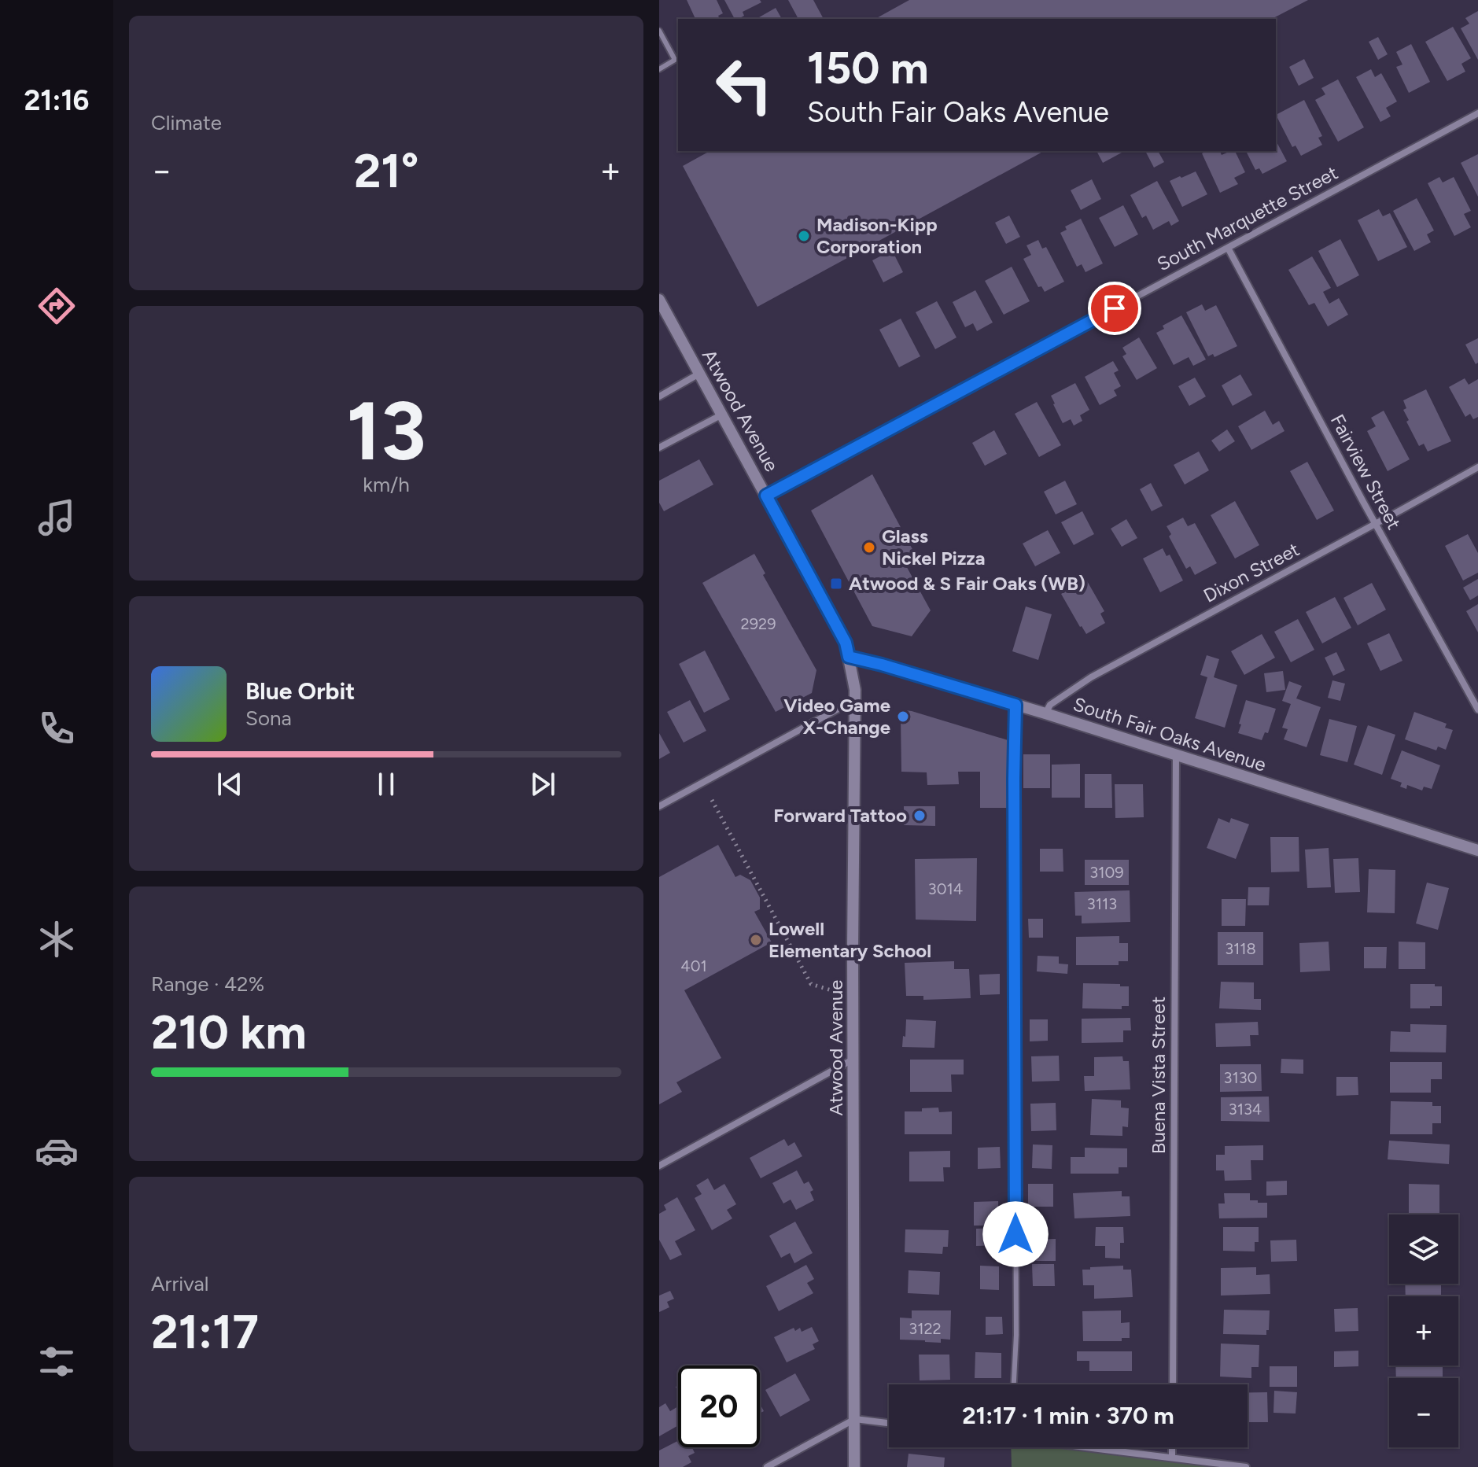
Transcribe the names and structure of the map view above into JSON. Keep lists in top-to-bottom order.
{
  "streets": {
    "street": [
      "South Marquette Street",
      "Atwood Avenue",
      "Fairview Street",
      "Dixon Street",
      "South Fair Oaks Avenue",
      "Buena Vista Street"
    ]
  },
  "crossings": [
    ["South Marquette Street", "Atwood Avenue"],
    ["South Marquette Street", "Fairview Street"],
    ["Atwood Avenue", "South Fair Oaks Avenue"],
    ["Fairview Street", "Dixon Street"],
    ["Dixon Street", "South Fair Oaks Avenue"],
    ["South Fair Oaks Avenue", "Buena Vista Street"]
  ],
  "places": {
    "other": [
      "Madison-Kipp Corporation",
      "Glass Nickel Pizza",
      "Video Game X-Change",
      "Forward Tattoo",
      "Lowell Elementary School"
    ],
    "transit": ["Atwood & S Fair Oaks (WB)"]
  },
  "house_numbers": [
    "2929",
    "3109",
    "3014",
    "3113",
    "3118",
    "401",
    "3130",
    "3134",
    "3122"
  ],
  "page": {
    "tabs": "21:16",
    "tile": [
      "Climate",
      ["13", "km/h"],
      ["Range · 42%", "210 km"],
      ["Arrival", "21:17"]
    ],
    "turn": ["150 m", "South Fair Oaks Avenue"],
    "heat": ["−", "21°", "+"],
    "song": ["Blue Orbit", "Sona"],
    "map_buttons": ["+", "−"],
    "limit": "20",
    "trip": "21:17 · 1 min · 370 m"
  }
}
